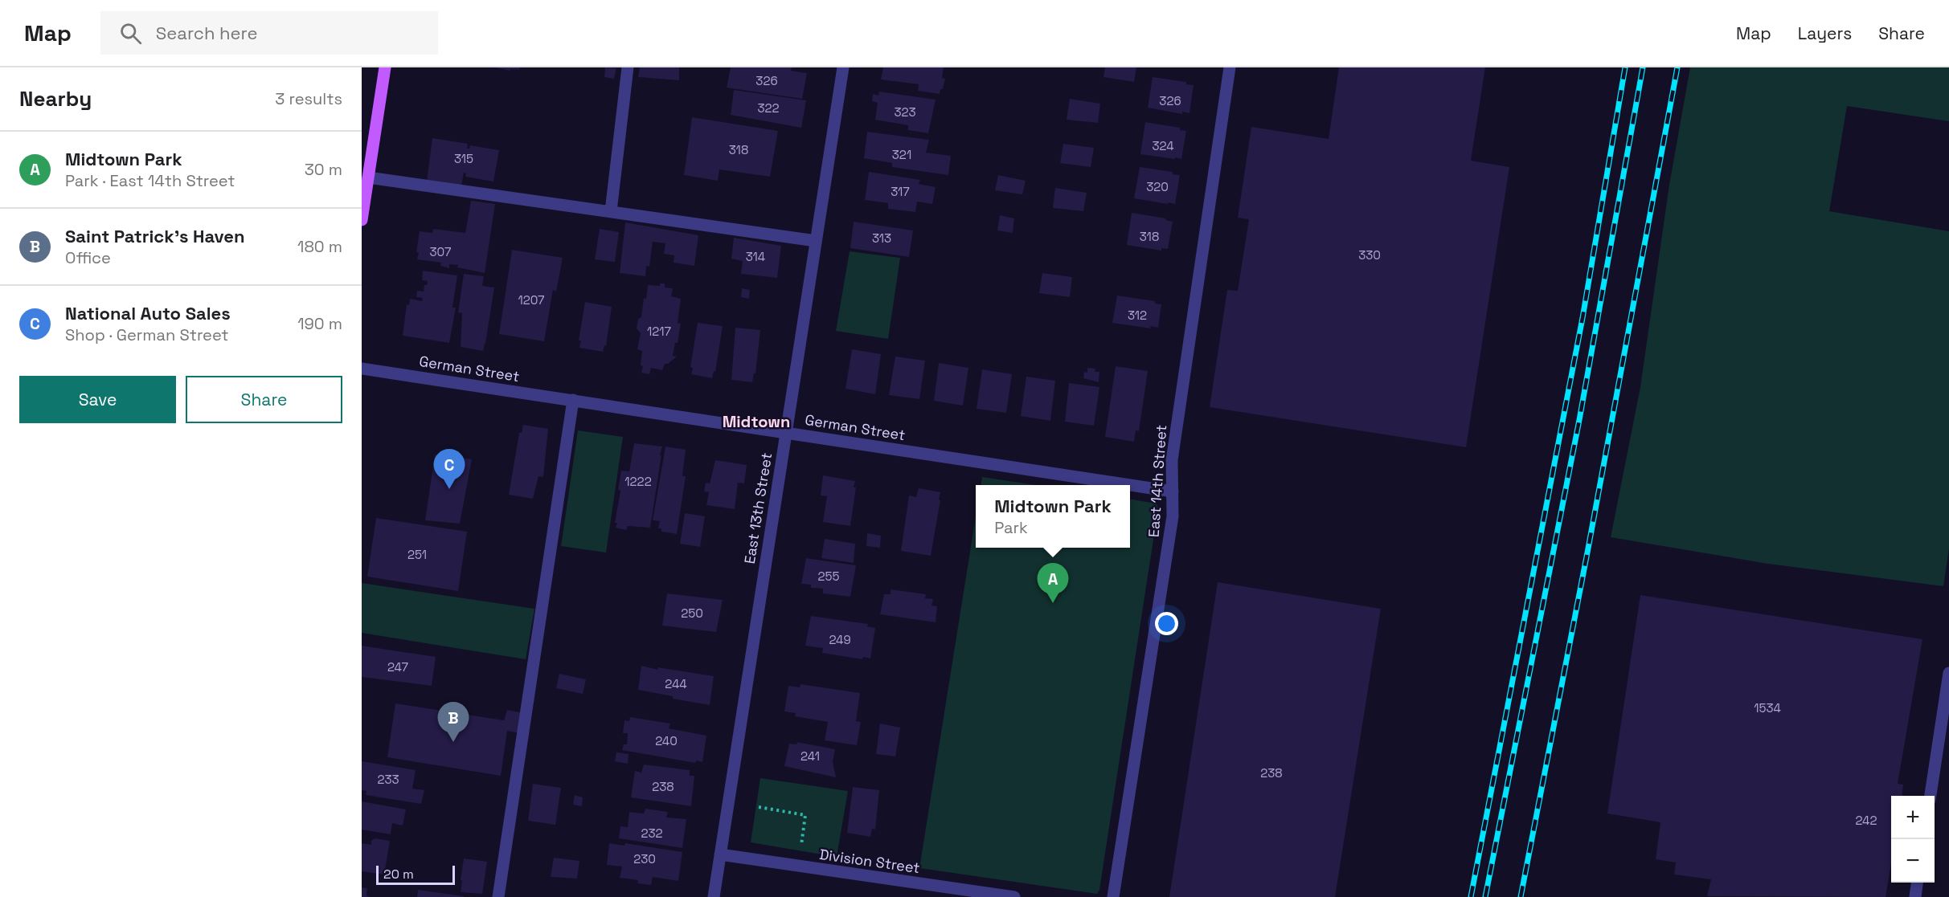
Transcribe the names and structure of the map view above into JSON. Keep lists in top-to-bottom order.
{
  "streets": {
    "street": [
      "German Street",
      "East 14th Street",
      "East 13th Street",
      "Division Street"
    ]
  },
  "crossings": [
    ["German Street", "East 14th Street"],
    ["German Street", "East 13th Street"],
    ["East 13th Street", "Division Street"]
  ],
  "districts": ["Midtown"],
  "house_numbers": [
    "326",
    "326",
    "322",
    "323",
    "324",
    "318",
    "321",
    "315",
    "320",
    "317",
    "318",
    "313",
    "307",
    "330",
    "314",
    "1207",
    "312",
    "1217",
    "1222",
    "251",
    "255",
    "250",
    "249",
    "247",
    "244",
    "1534",
    "240",
    "241",
    "238",
    "233",
    "238",
    "242",
    "232",
    "230"
  ],
  "scale_bar": "20 m",
  "page": {
    "header": "Map",
    "search": "Search here",
    "nav": ["Map", "Layers", "Share"],
    "heading": ["Nearby", "3 results"],
    "list": [
      {
        "mark": "A",
        "name": "Midtown Park",
        "note": "Park · East 14th Street",
        "value": "30 m"
      },
      {
        "mark": "B",
        "name": "Saint Patrick's Haven",
        "note": "Office",
        "value": "180 m"
      },
      {
        "mark": "C",
        "name": "National Auto Sales",
        "note": "Shop · German Street",
        "value": "190 m"
      }
    ],
    "buttons": ["Save", "Share"],
    "pins": ["C", "A", "B"],
    "popup": ["Midtown Park", "Park"],
    "map_buttons": ["+", "−"],
    "scale": "20 m"
  }
}
